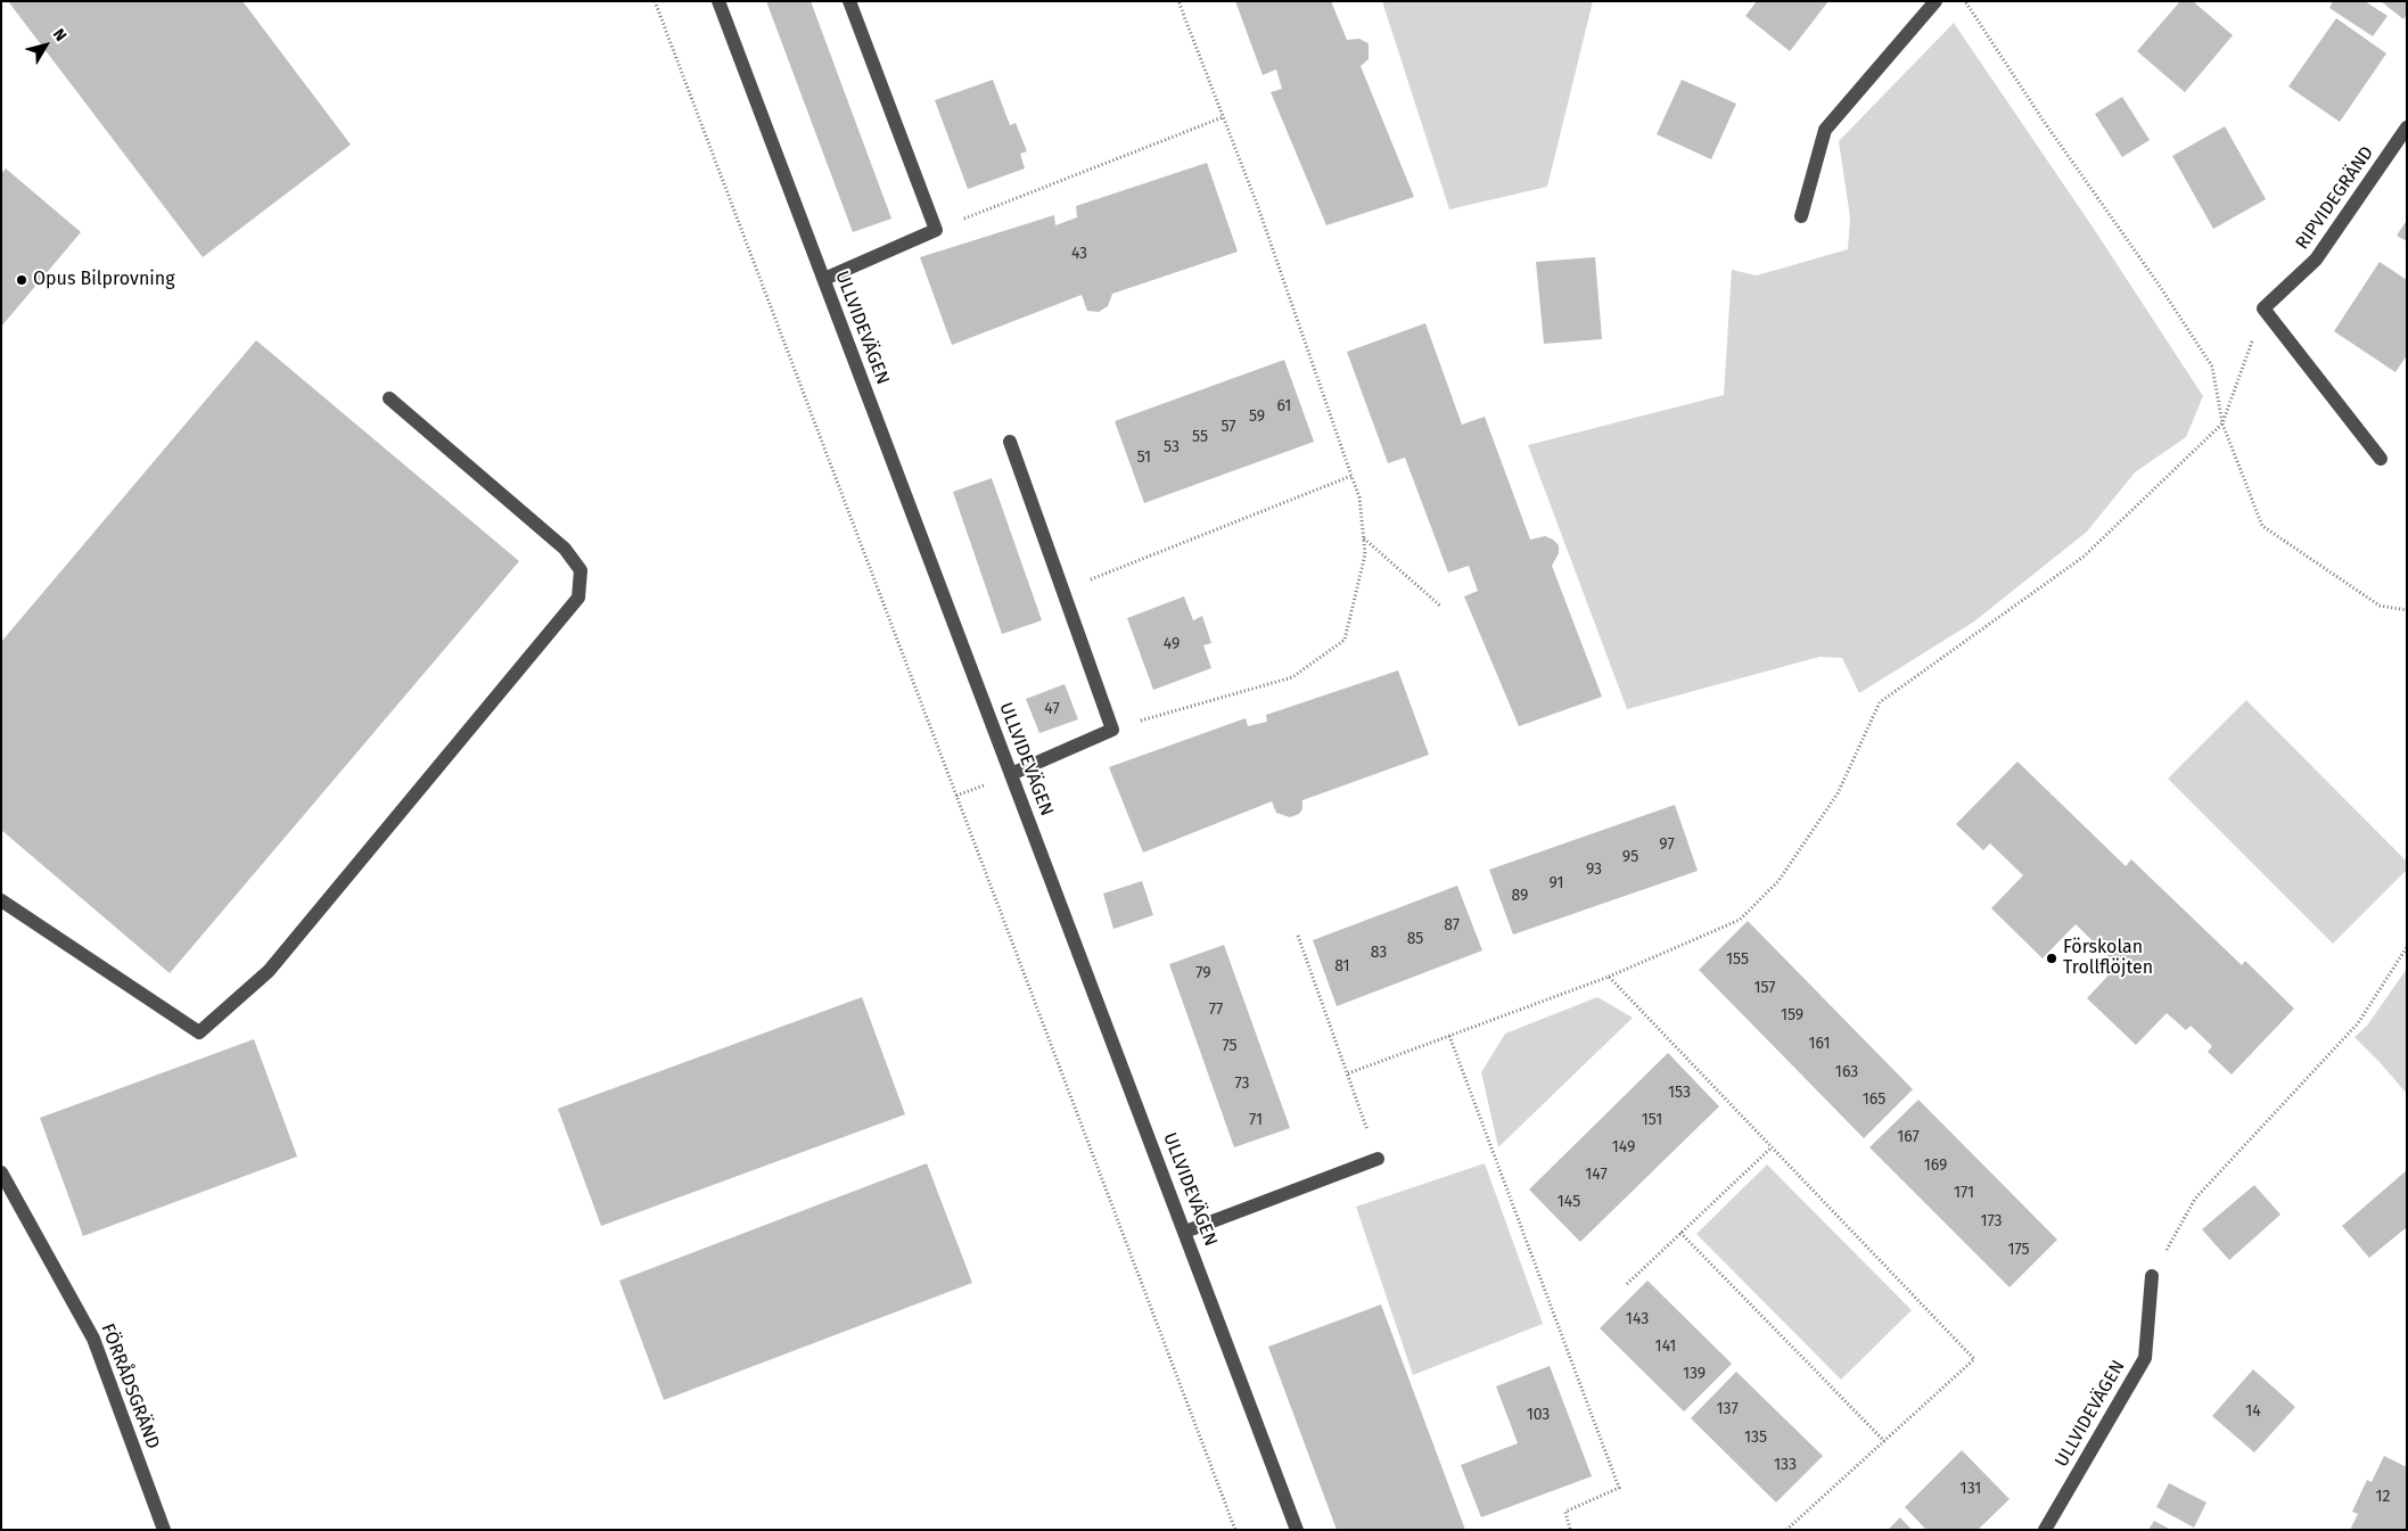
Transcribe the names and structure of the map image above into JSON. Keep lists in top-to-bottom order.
{
  "streets": {
    "street": ["RIPVIDEGRÄND", "ULLVIDEVÄGEN", "FÖRRÅDSGRÄND"]
  },
  "places": ["Opus Bilprovning", "Förskolan Trollflöjten"],
  "house_numbers": [
    "43",
    "61",
    "59",
    "57",
    "55",
    "53",
    "51",
    "49",
    "47",
    "97",
    "95",
    "93",
    "91",
    "89",
    "87",
    "85",
    "83",
    "155",
    "81",
    "79",
    "157",
    "77",
    "159",
    "161",
    "75",
    "163",
    "73",
    "153",
    "165",
    "71",
    "151",
    "167",
    "149",
    "169",
    "147",
    "171",
    "145",
    "173",
    "175",
    "143",
    "141",
    "139",
    "137",
    "14",
    "103",
    "135",
    "133",
    "131",
    "12"
  ],
  "north": "top right"
}
